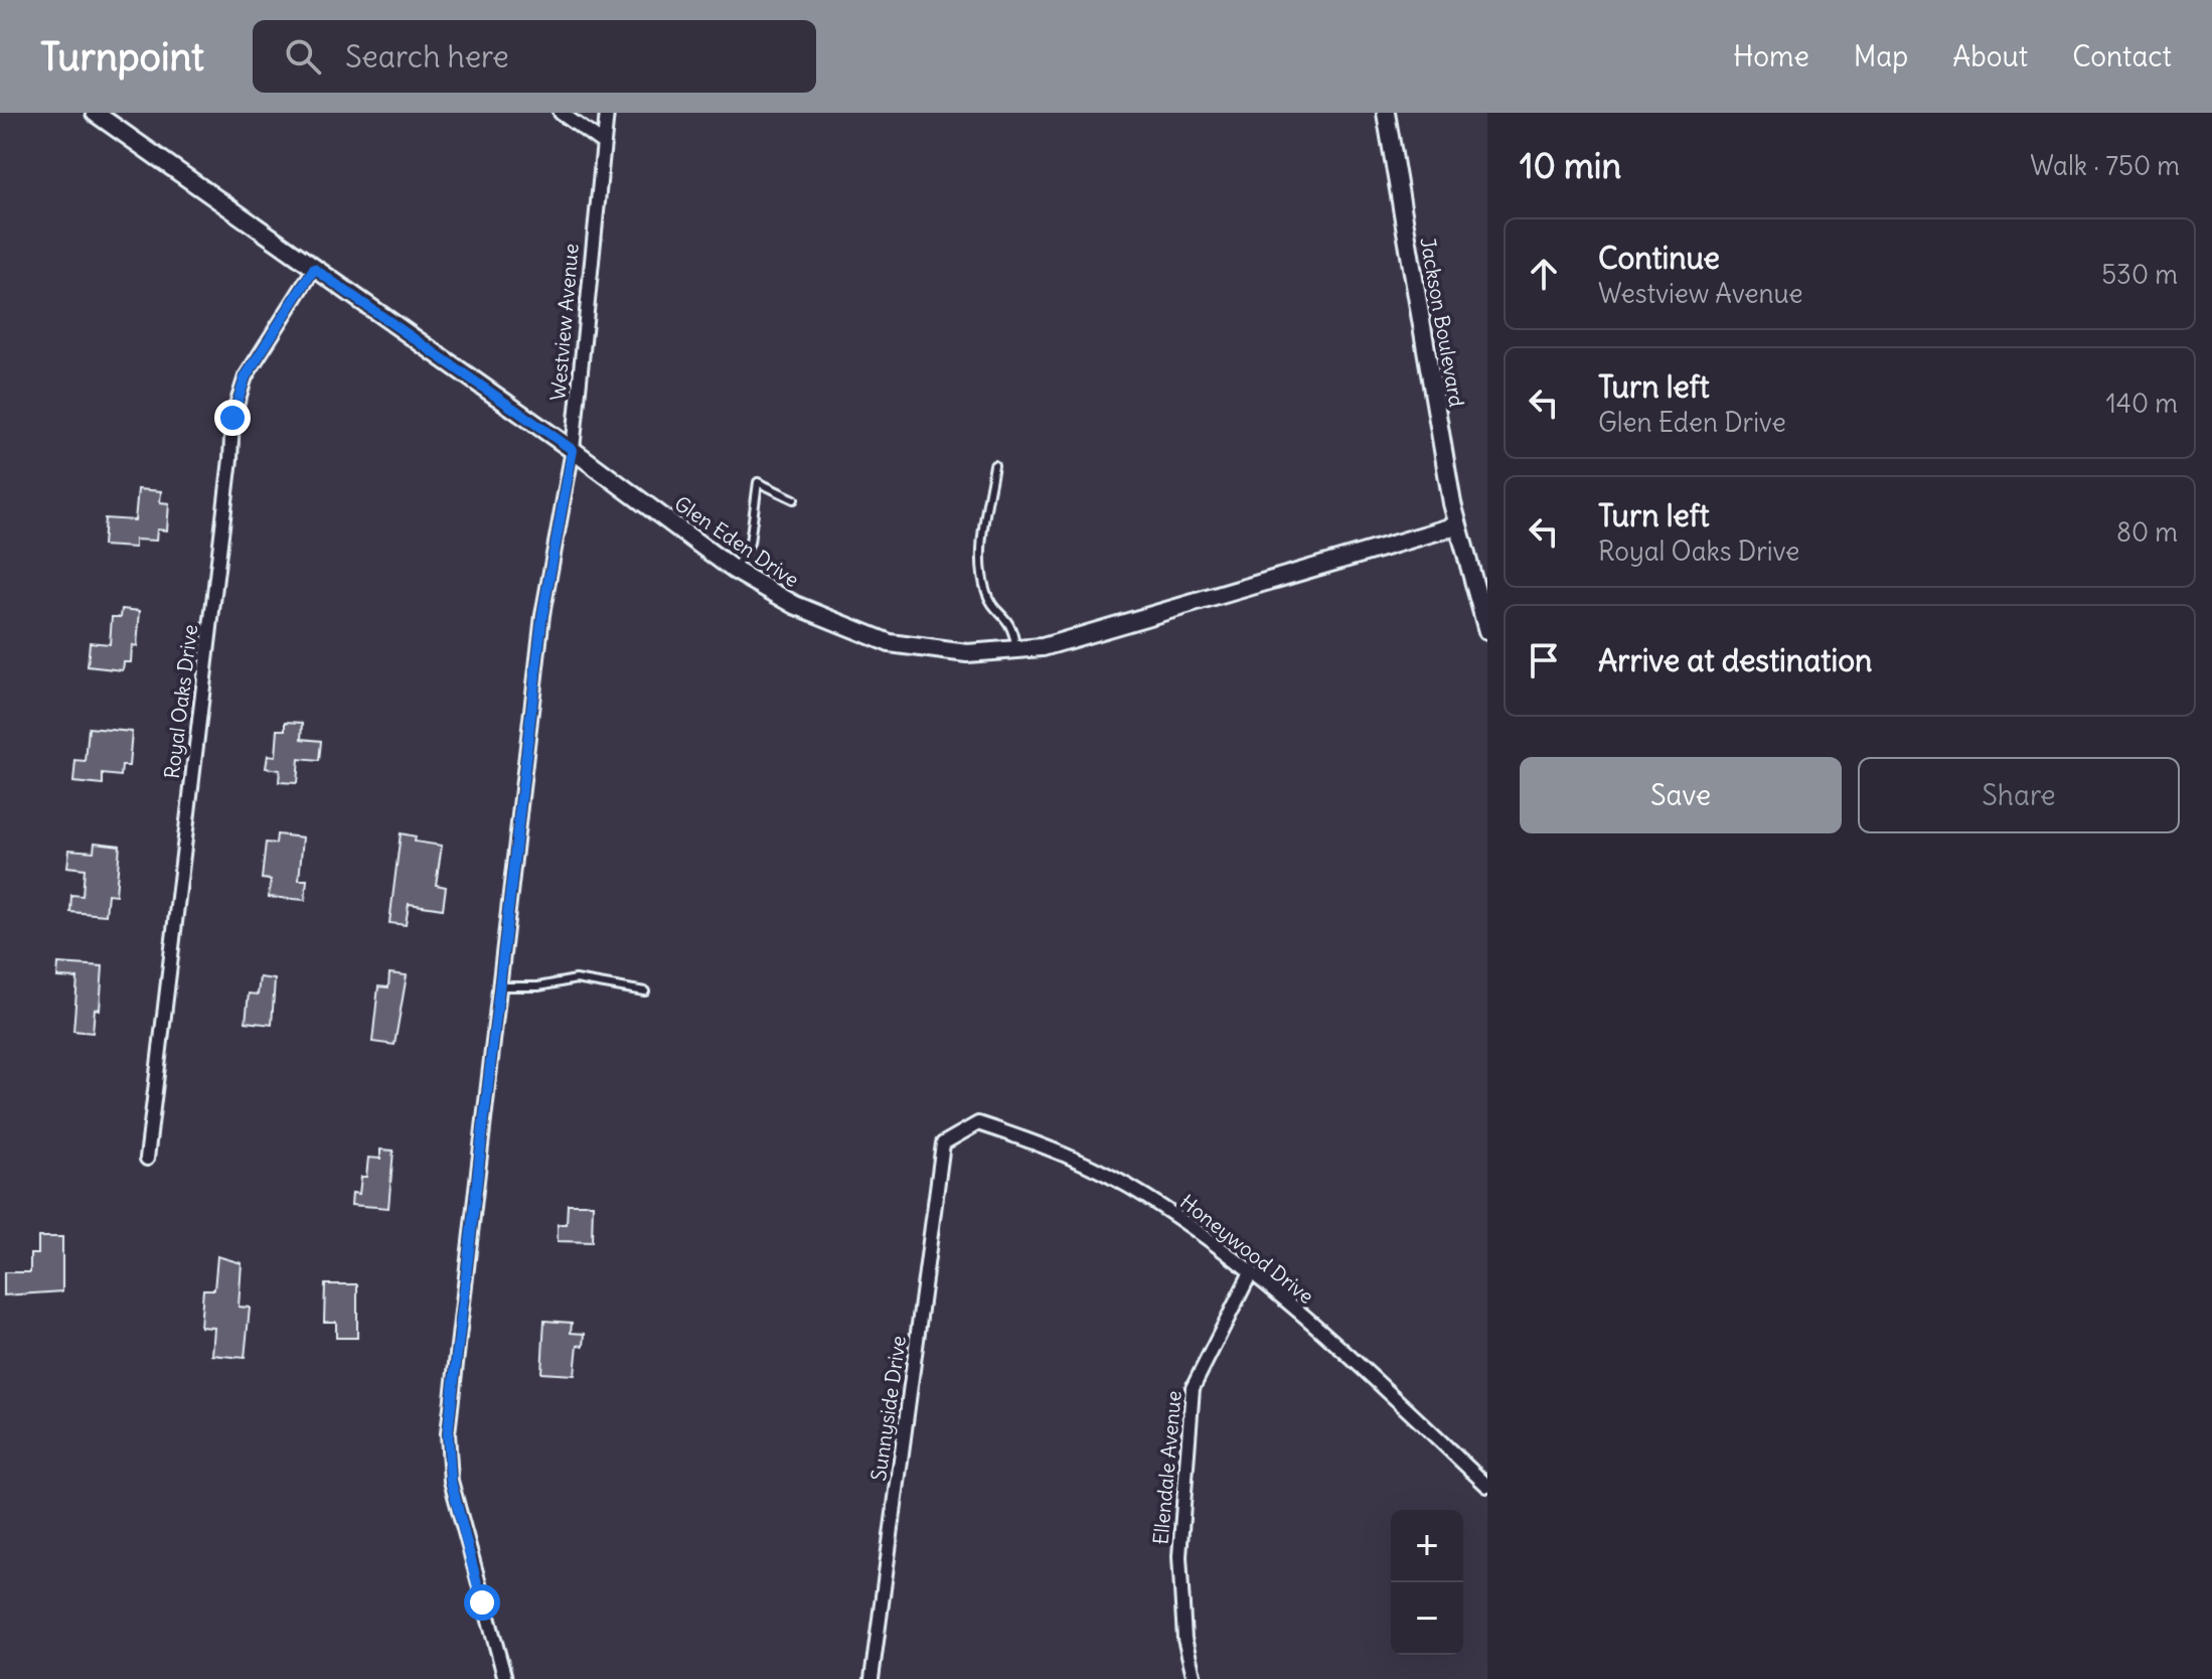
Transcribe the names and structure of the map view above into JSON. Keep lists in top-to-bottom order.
{
  "streets": {
    "street": [
      "Westview Avenue",
      "Jackson Boulevard",
      "Glen Eden Drive",
      "Royal Oaks Drive",
      "Honeywood Drive",
      "Sunnyside Drive",
      "Ellendale Avenue"
    ]
  },
  "crossings": [
    ["Westview Avenue", "Glen Eden Drive"],
    ["Jackson Boulevard", "Glen Eden Drive"],
    ["Glen Eden Drive", "Royal Oaks Drive"],
    ["Honeywood Drive", "Sunnyside Drive"],
    ["Honeywood Drive", "Ellendale Avenue"]
  ],
  "page": {
    "header": "Turnpoint",
    "search": "Search here",
    "nav": [
      "Home",
      "Map",
      "About",
      "Contact"
    ],
    "heading": ["10 min", "Walk · 750 m"],
    "list": [
      ["Continue", "Westview Avenue", "530 m"],
      ["Turn left", "Glen Eden Drive", "140 m"],
      ["Turn left", "Royal Oaks Drive", "80 m"],
      "Arrive at destination"
    ],
    "buttons": ["Save", "Share"],
    "map_buttons": ["+", "−"]
  }
}
